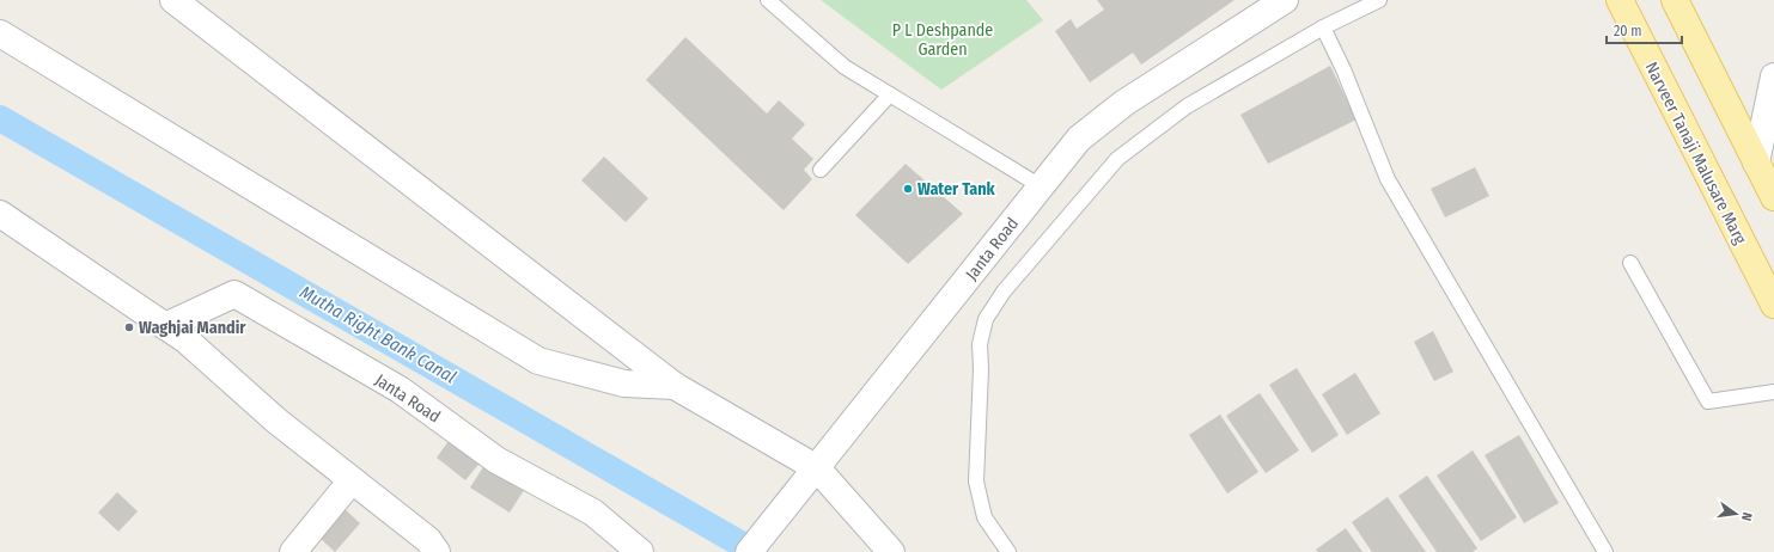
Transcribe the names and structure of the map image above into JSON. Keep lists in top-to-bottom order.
{
  "streets": {
    "main road": ["Narveer Tanaji Malusare Marg"],
    "street": ["Janta Road"]
  },
  "water": ["Mutha Right Bank Canal"],
  "parks": ["P L Deshpande Garden"],
  "places": ["Water Tank", "Waghjai Mandir"],
  "scale_bar": "20 m",
  "north": "right"
}
